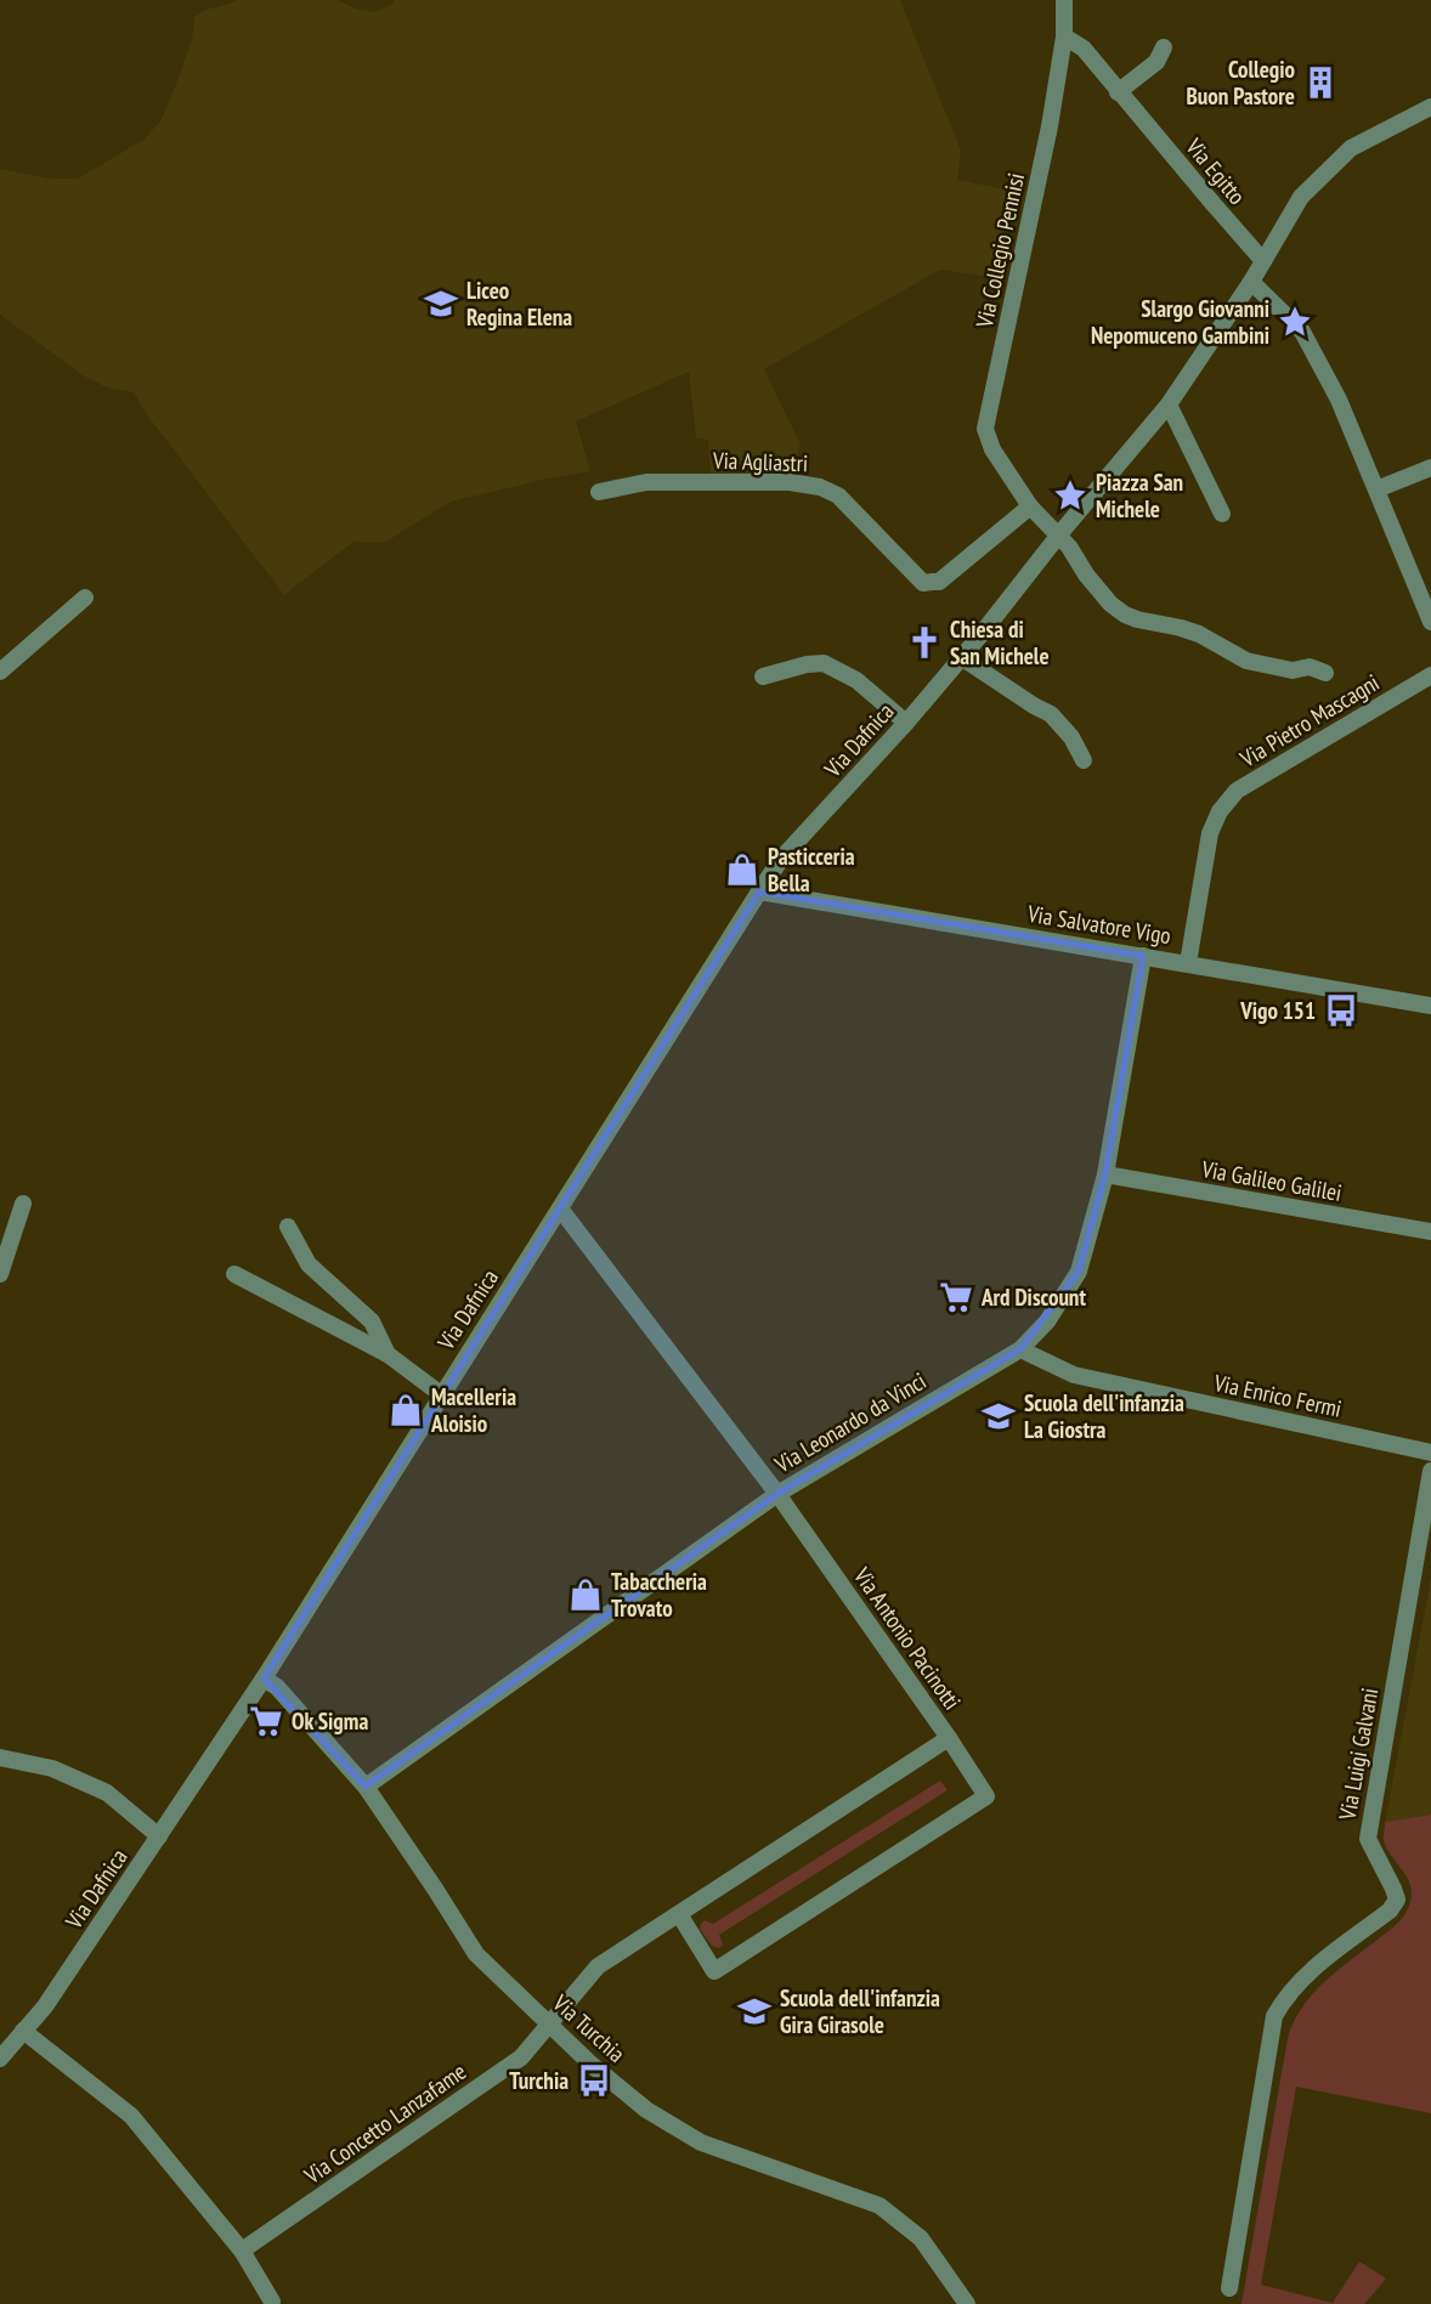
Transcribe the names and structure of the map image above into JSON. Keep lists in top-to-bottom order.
{
  "streets": {
    "street": [
      "Via Egitto",
      "Via Collegio Pennisi",
      "Via Agliastri",
      "Via Pietro Mascagni",
      "Via Dafnica",
      "Via Salvatore Vigo",
      "Via Galileo Galilei",
      "Via Enrico Fermi",
      "Via Leonardo da Vinci",
      "Via Antonio Pacinotti",
      "Via Luigi Galvani",
      "Via Turchia",
      "Via Concetto Lanzafame"
    ]
  },
  "crossings": [
    ["Via Egitto", "Via Collegio Pennisi"],
    ["Via Collegio Pennisi", "Via Agliastri"],
    ["Via Collegio Pennisi", "Via Dafnica"],
    ["Via Pietro Mascagni", "Via Salvatore Vigo"],
    ["Via Dafnica", "Via Salvatore Vigo"],
    ["Via Dafnica", "Via Antonio Pacinotti"],
    ["Via Dafnica", "Via Turchia"],
    ["Via Salvatore Vigo", "Via Leonardo da Vinci"],
    ["Via Galileo Galilei", "Via Leonardo da Vinci"],
    ["Via Enrico Fermi", "Via Leonardo da Vinci"],
    ["Via Leonardo da Vinci", "Via Antonio Pacinotti"],
    ["Via Leonardo da Vinci", "Via Turchia"],
    ["Via Antonio Pacinotti", "Via Turchia"],
    ["Via Antonio Pacinotti", "Via Concetto Lanzafame"],
    ["Via Turchia", "Via Concetto Lanzafame"]
  ],
  "places": {
    "building": ["Collegio Buon Pastore"],
    "school or university": ["Liceo Regina Elena", "Scuola dell'infanzia La Giostra", "Scuola dell'infanzia Gira Girasole"],
    "place": ["Slargo Giovanni Nepomuceno Gambini", "Piazza San Michele"],
    "church": ["Chiesa di San Michele"],
    "shop": ["Pasticceria Bella", "Macelleria Aloisio", "Tabaccheria Trovato"],
    "bus stop": ["Vigo 151", "Turchia"],
    "supermarket": ["Ard Discount", "Ok Sigma"]
  }
}
